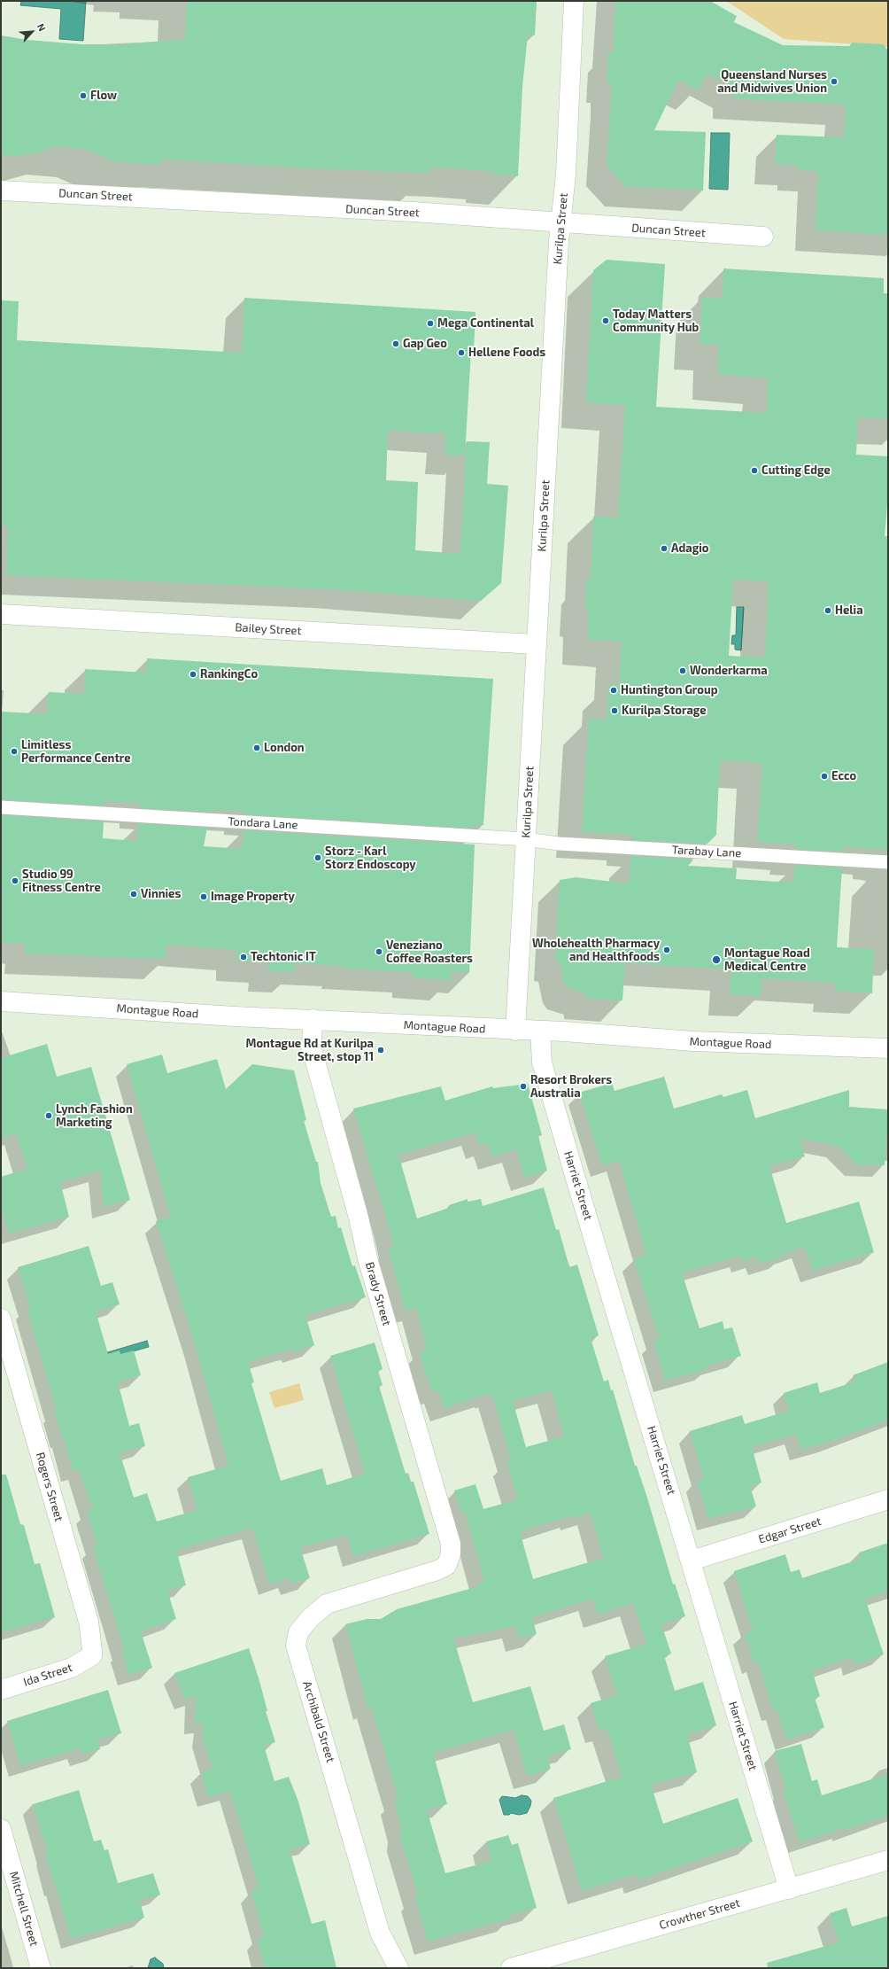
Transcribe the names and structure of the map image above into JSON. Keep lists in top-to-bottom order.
{
  "streets": {
    "street": [
      "Duncan Street",
      "Kurilpa Street",
      "Bailey Street",
      "Montague Road",
      "Harriet Street",
      "Brady Street",
      "Rogers Street",
      "Edgar Street",
      "Ida Street",
      "Archibald Street",
      "Mitchell Street",
      "Crowther Street"
    ],
    "lane": ["Tondara Lane", "Tarabay Lane"]
  },
  "crossings": [
    ["Duncan Street", "Kurilpa Street"],
    ["Kurilpa Street", "Bailey Street"],
    ["Kurilpa Street", "Tondara Lane"],
    ["Kurilpa Street", "Tarabay Lane"],
    ["Kurilpa Street", "Montague Road"],
    ["Tondara Lane", "Tarabay Lane"],
    ["Montague Road", "Harriet Street"],
    ["Montague Road", "Brady Street"],
    ["Harriet Street", "Edgar Street"],
    ["Harriet Street", "Crowther Street"],
    ["Brady Street", "Archibald Street"],
    ["Rogers Street", "Ida Street"]
  ],
  "places": [
    "Queensland Nurses and Midwives Union",
    "Flow",
    "Today Matters Community Hub",
    "Mega Continental",
    "Gap Geo",
    "Hellene Foods",
    "Cutting Edge",
    "Adagio",
    "Helia",
    "Wonderkarma",
    "RankingCo",
    "Huntington Group",
    "Kurilpa Storage",
    "London",
    "Limitless Performance Centre",
    "Ecco",
    "Storz - Karl Storz Endoscopy",
    "Studio 99 Fitness Centre",
    "Vinnies",
    "Image Property",
    "Wholehealth Pharmacy and Healthfoods",
    "Veneziano Coffee Roasters",
    "Techtonic IT",
    "Montague Road Medical Centre",
    "Montague Rd at Kurilpa Street, stop 11",
    "Resort Brokers Australia",
    "Lynch Fashion Marketing"
  ],
  "north": "top right"
}
